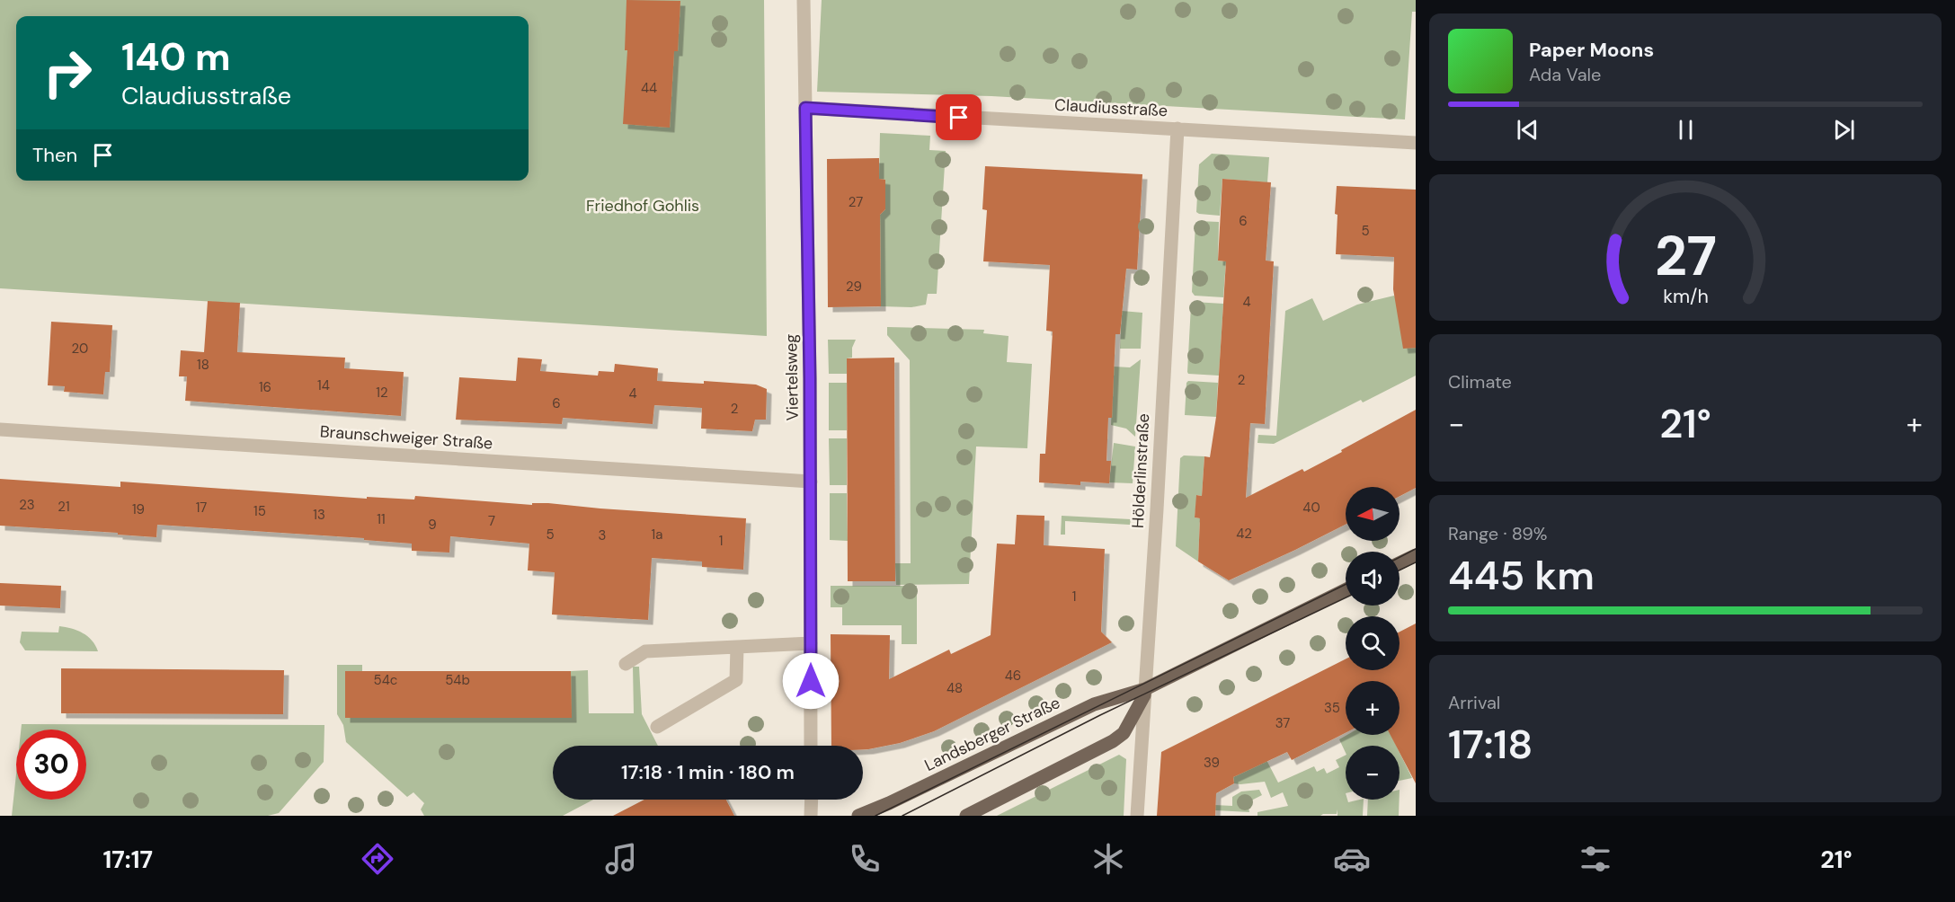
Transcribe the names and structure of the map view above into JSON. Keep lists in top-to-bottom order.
{
  "streets": {
    "main road": ["Landsberger Straße"],
    "street": [
      "Claudiusstraße",
      "Viertelsweg",
      "Braunschweiger Straße",
      "Hölderlinstraße"
    ]
  },
  "crossings": [
    ["Claudiusstraße", "Viertelsweg"],
    ["Claudiusstraße", "Hölderlinstraße"],
    ["Viertelsweg", "Braunschweiger Straße"],
    ["Hölderlinstraße", "Landsberger Straße"]
  ],
  "parks": ["Friedhof Gohlis"],
  "house_numbers": [
    "44",
    "27",
    "6",
    "5",
    "29",
    "4",
    "20",
    "18",
    "2",
    "14",
    "16",
    "12",
    "4",
    "6",
    "2",
    "23",
    "21",
    "17",
    "40",
    "19",
    "15",
    "13",
    "11",
    "7",
    "9",
    "42",
    "5",
    "1a",
    "3",
    "1",
    "1",
    "46",
    "54c",
    "54b",
    "48",
    "35",
    "37",
    "39"
  ],
  "north": "left",
  "page": {
    "turn": ["140 m", "Claudiusstraße"],
    "song": ["Paper Moons", "Ada Vale"],
    "then": "Then",
    "tile": [
      "Climate",
      ["Range · 89%", "445 km"],
      ["Arrival", "17:18"]
    ],
    "heat": ["−", "21°", "+"],
    "map_buttons": ["+", "−"],
    "limit": "30",
    "trip": "17:18 · 1 min · 180 m",
    "tabs": ["17:17", "21°"],
    "gauge": ["27", "km/h"]
  }
}
